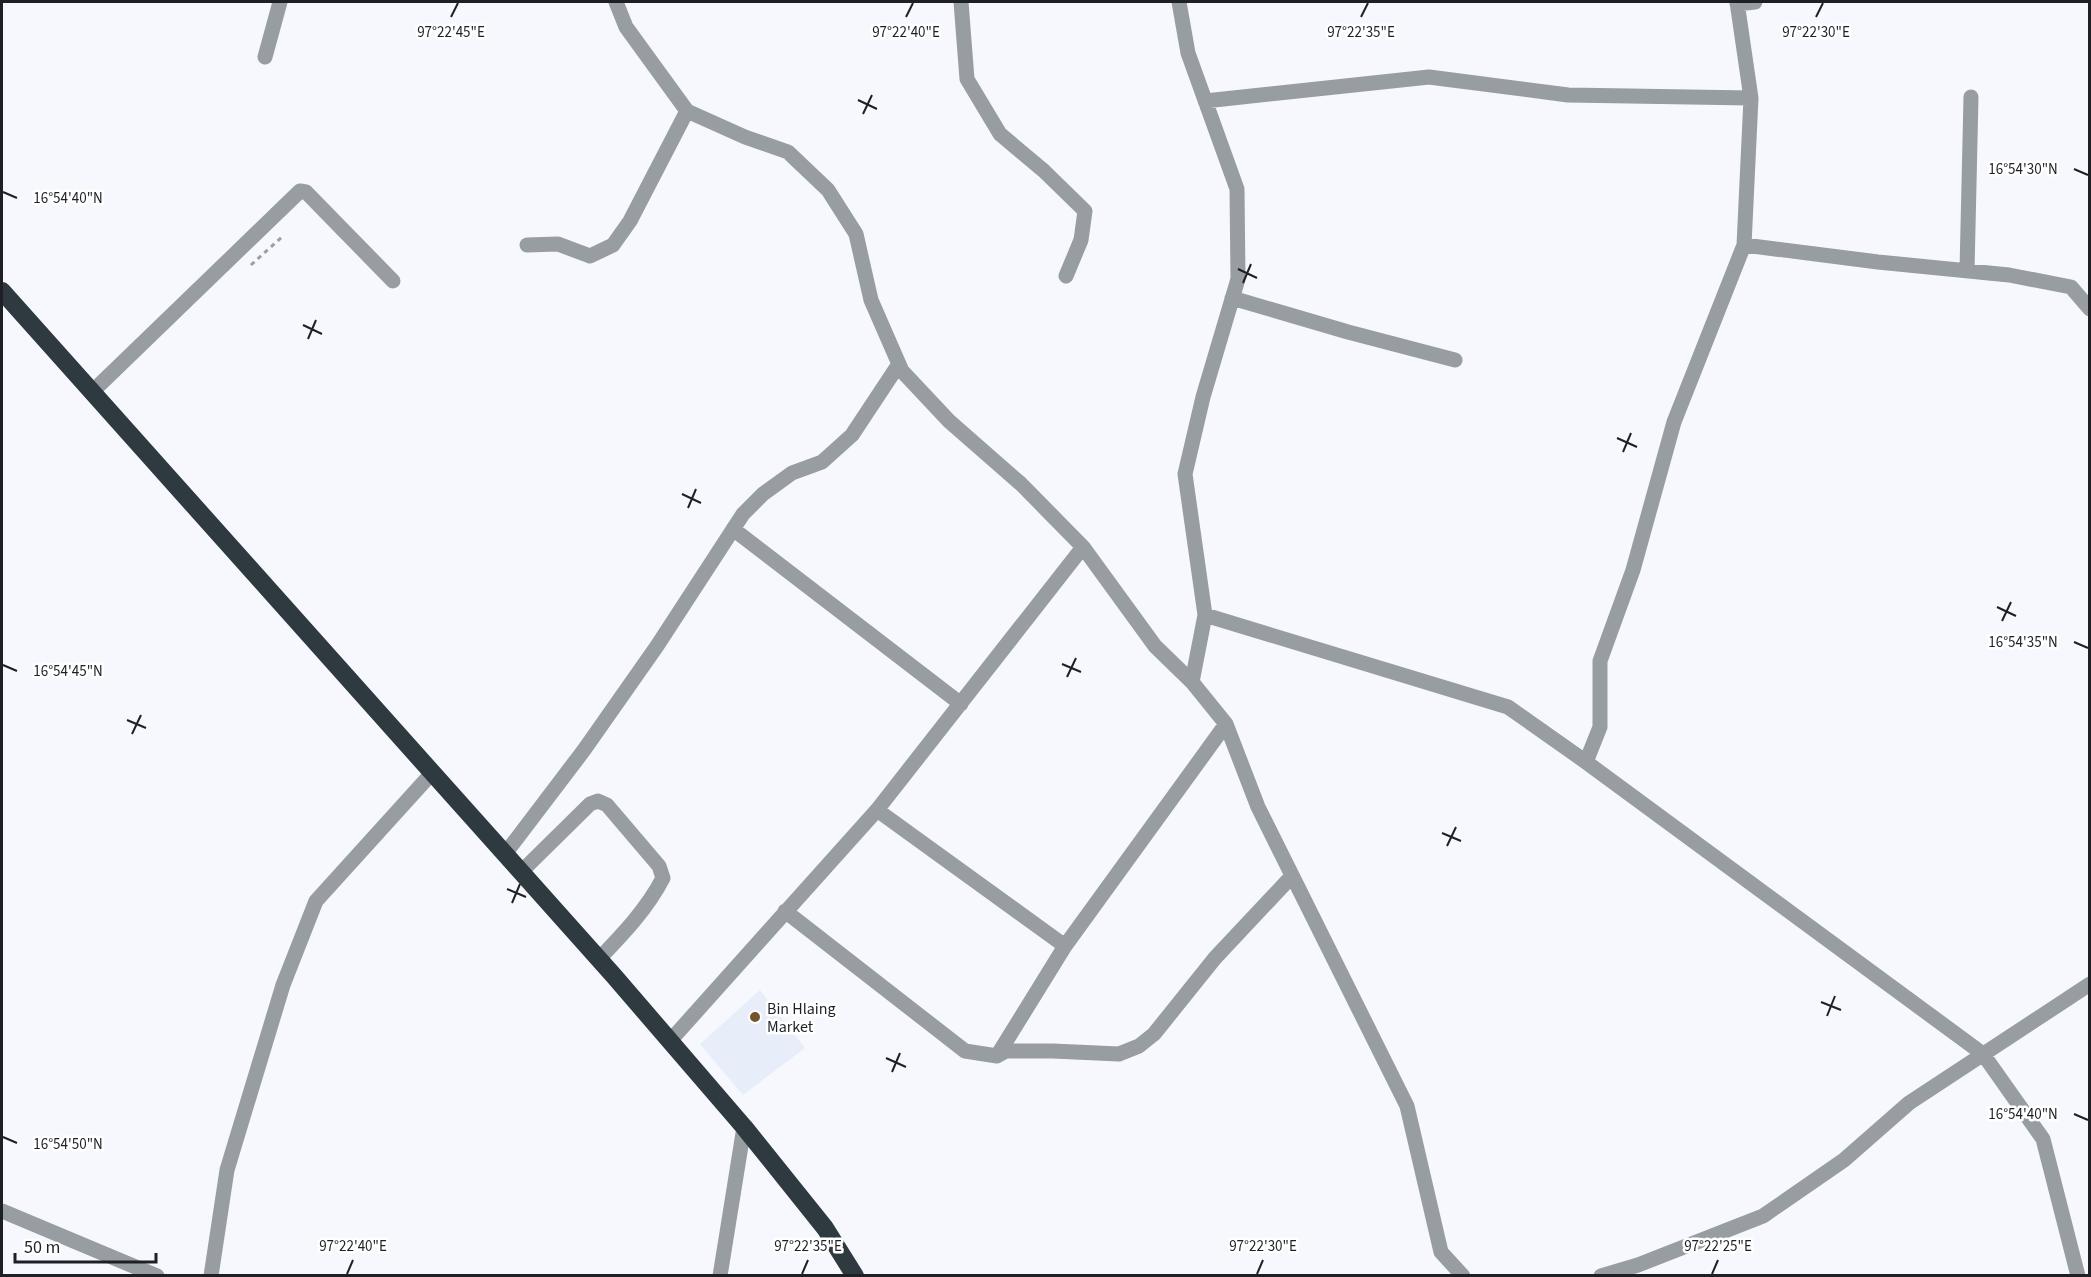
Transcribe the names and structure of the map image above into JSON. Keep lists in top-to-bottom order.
{
  "places": ["Bin Hlaing Market"],
  "scale_bar": "50 m",
  "coordinates": [
    "97°22'45\"E",
    "97°22'40\"E",
    "97°22'35\"E",
    "97°22'30\"E",
    "16°54'30\"N",
    "16°54'40\"N",
    "16°54'35\"N",
    "16°54'45\"N",
    "16°54'50\"N",
    "97°22'25\"E"
  ]
}
